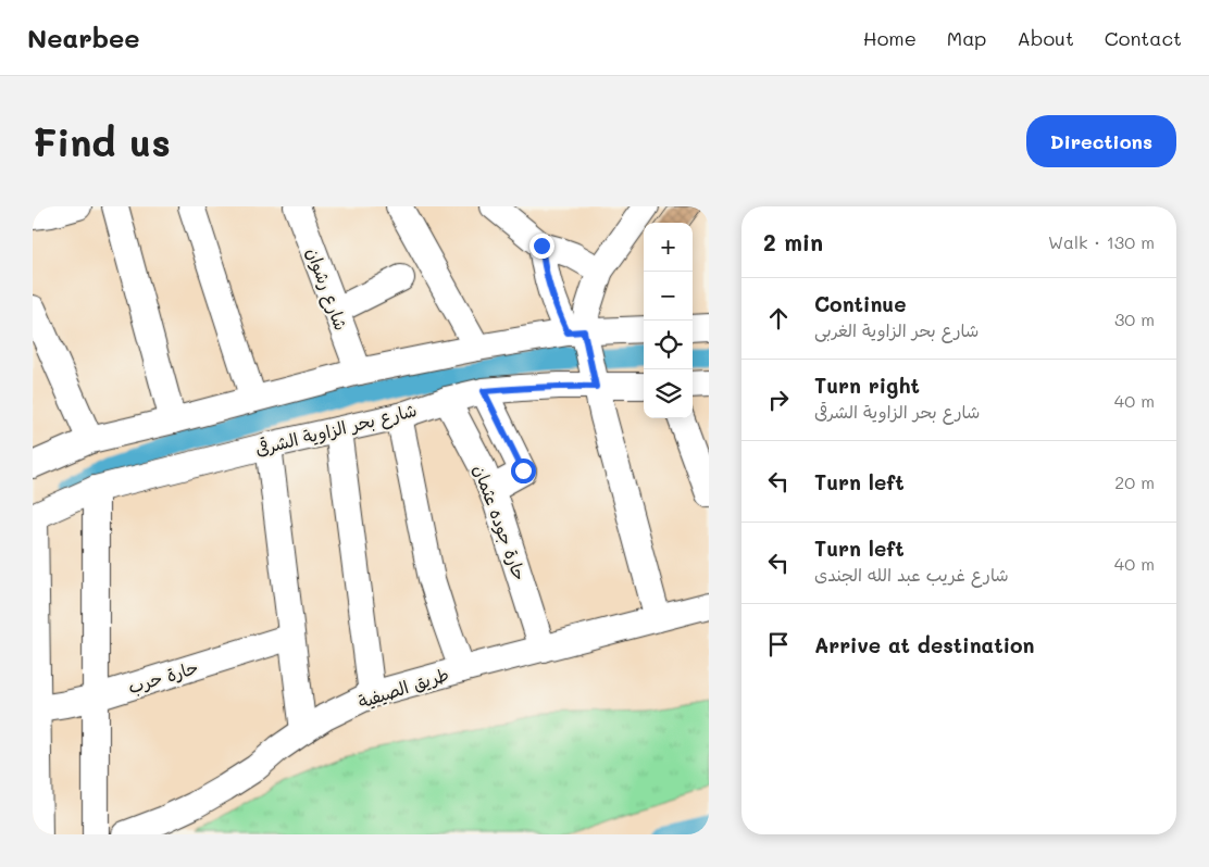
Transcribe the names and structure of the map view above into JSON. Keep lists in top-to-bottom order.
{
  "streets": {
    "street": [
      "شارع رشوان",
      "شارع بحر الزاوية الشرقى",
      "حارة جوده عثمان",
      "حارة حرب",
      "طريق الصيفية"
    ]
  },
  "crossings": [
    ["شارع بحر الزاوية الشرقى", "حارة جوده عثمان"],
    ["حارة جوده عثمان", "طريق الصيفية"]
  ],
  "page": {
    "header": "Nearbee",
    "nav": [
      "Home",
      "Map",
      "About",
      "Contact"
    ],
    "buttons": "Directions",
    "title": "Find us",
    "heading": ["2 min", "Walk · 130 m"],
    "map_buttons": ["+", "−"],
    "list": [
      ["Continue", "شارع بحر الزاوية الغربى", "30 m"],
      ["Turn right", "شارع بحر الزاوية الشرقى", "40 m"],
      ["Turn left", "20 m"],
      ["Turn left", "شارع غريب عبد الله الجندى", "40 m"],
      "Arrive at destination"
    ]
  }
}
